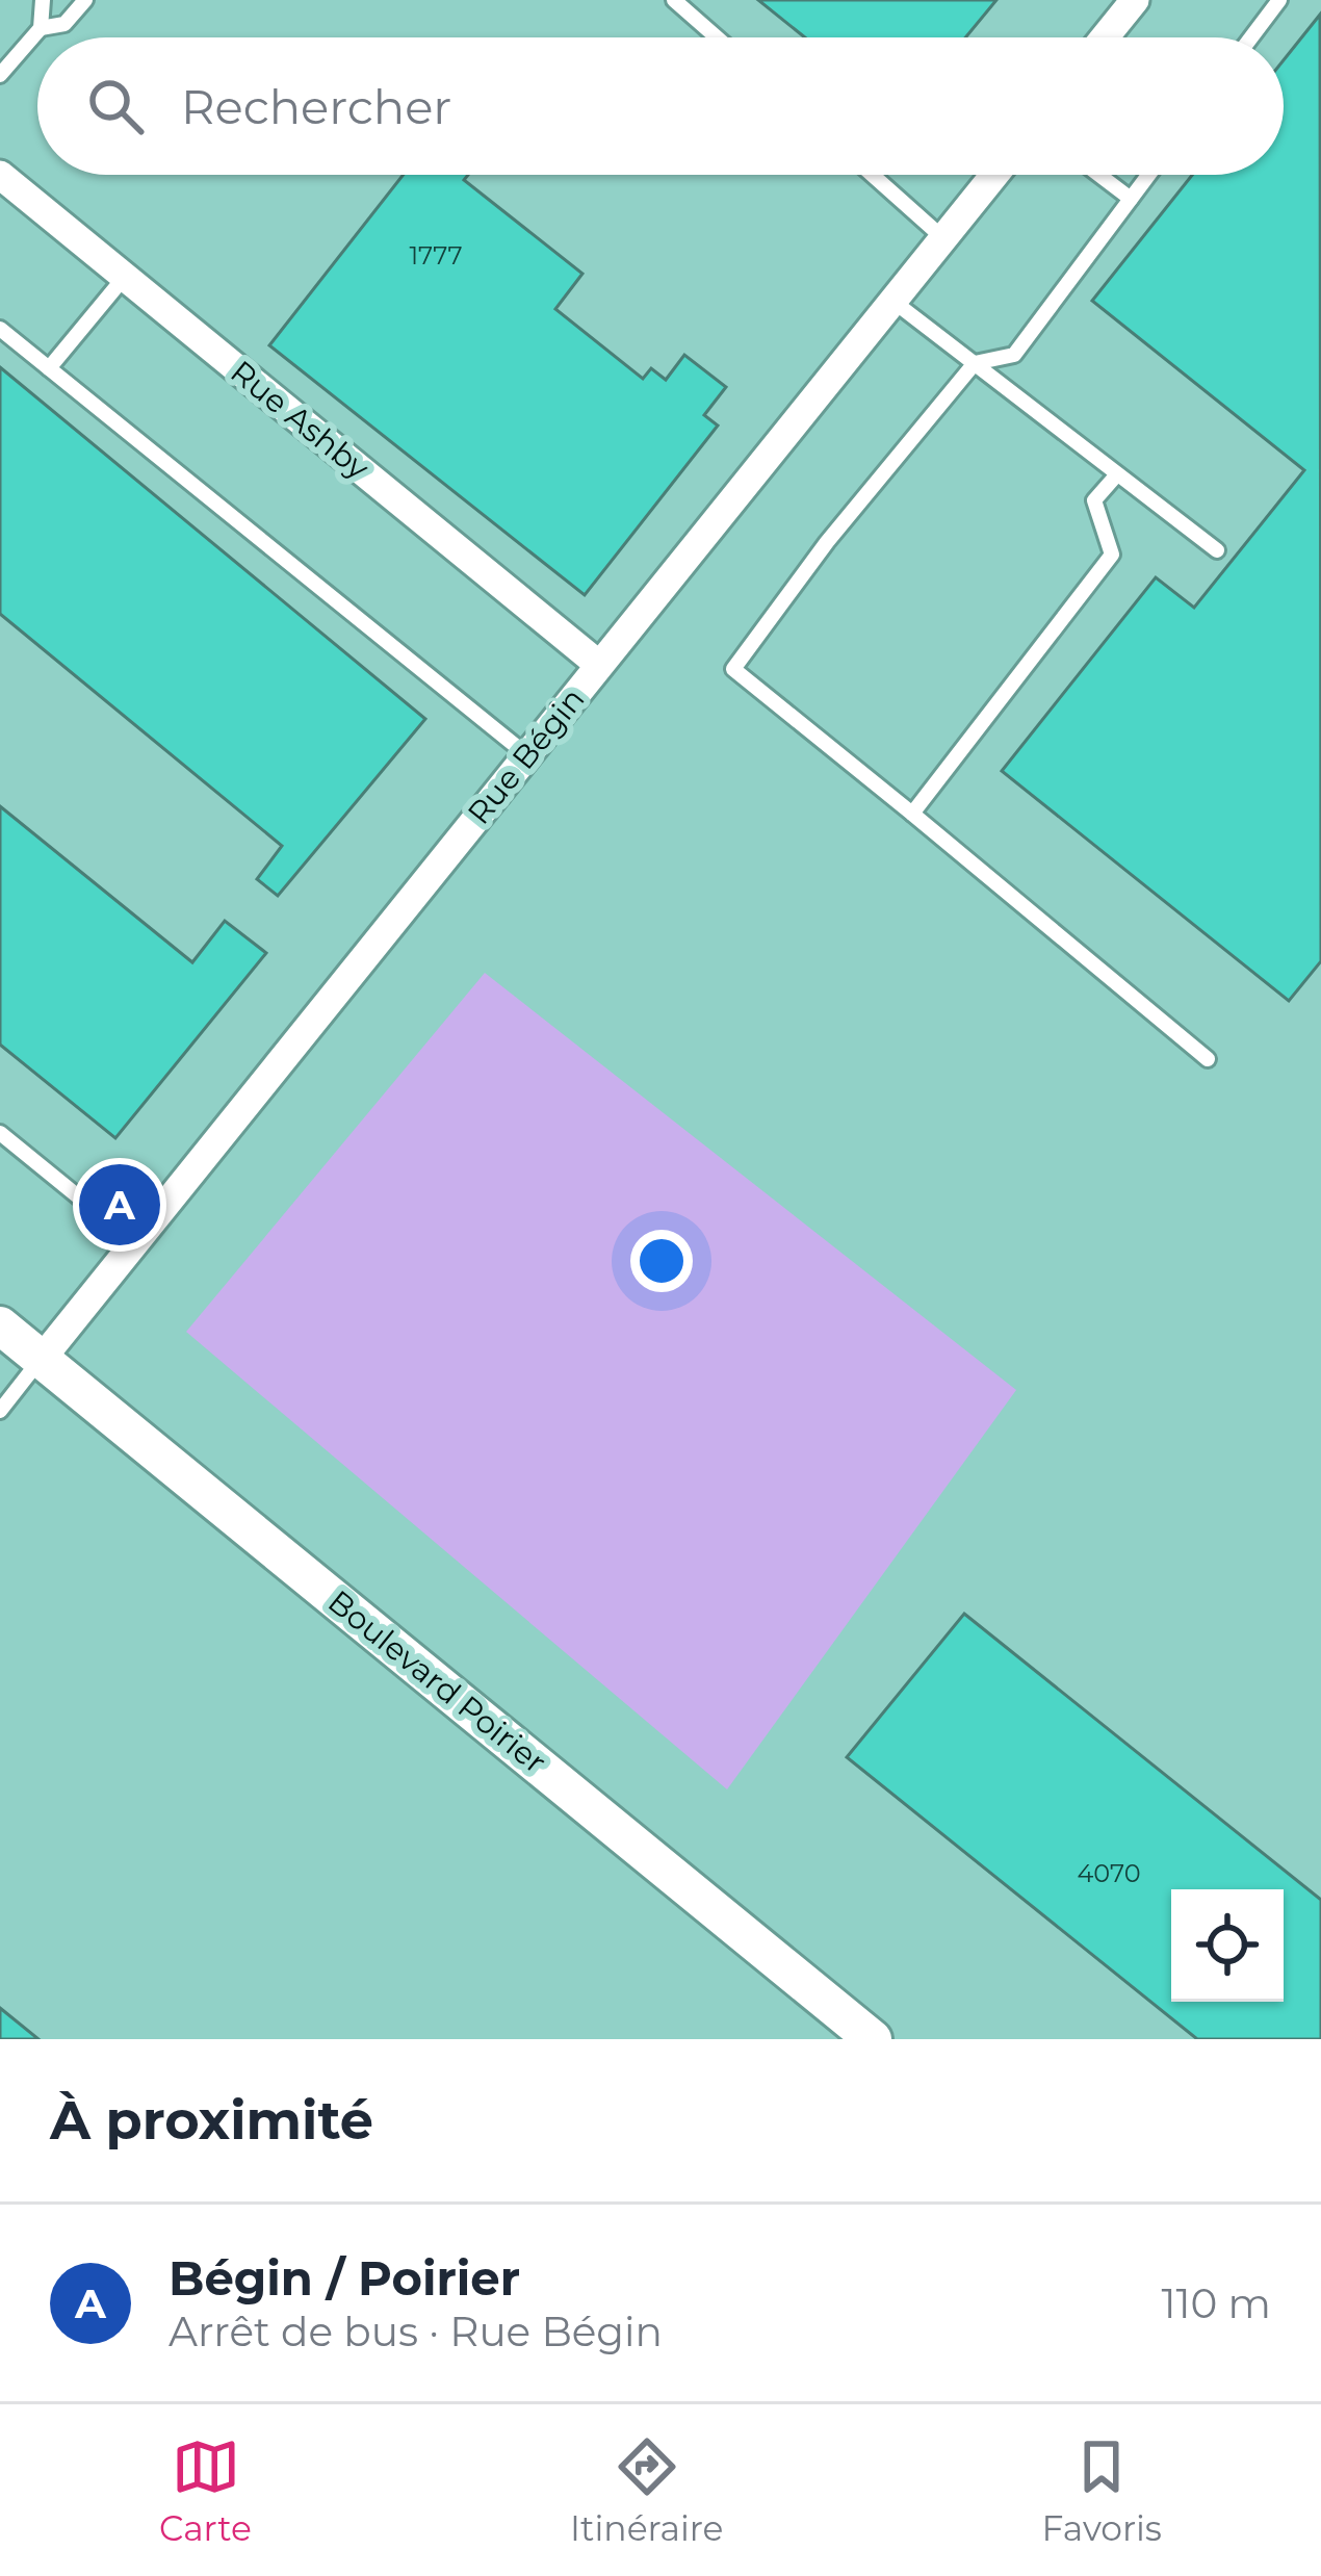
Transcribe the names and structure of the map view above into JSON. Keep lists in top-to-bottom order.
{
  "streets": {
    "street": ["Rue Ashby", "Rue Bégin", "Boulevard Poirier"]
  },
  "crossings": [
    ["Rue Ashby", "Rue Bégin"],
    ["Rue Bégin", "Boulevard Poirier"]
  ],
  "house_numbers": ["1777", "4070"],
  "page": {
    "search": "Rechercher",
    "pins": "A",
    "heading": "À proximité",
    "list": [
      {
        "mark": "A",
        "name": "Bégin / Poirier",
        "note": "Arrêt de bus · Rue Bégin",
        "value": "110 m"
      }
    ],
    "nav": ["Carte", "Itinéraire", "Favoris"]
  }
}
